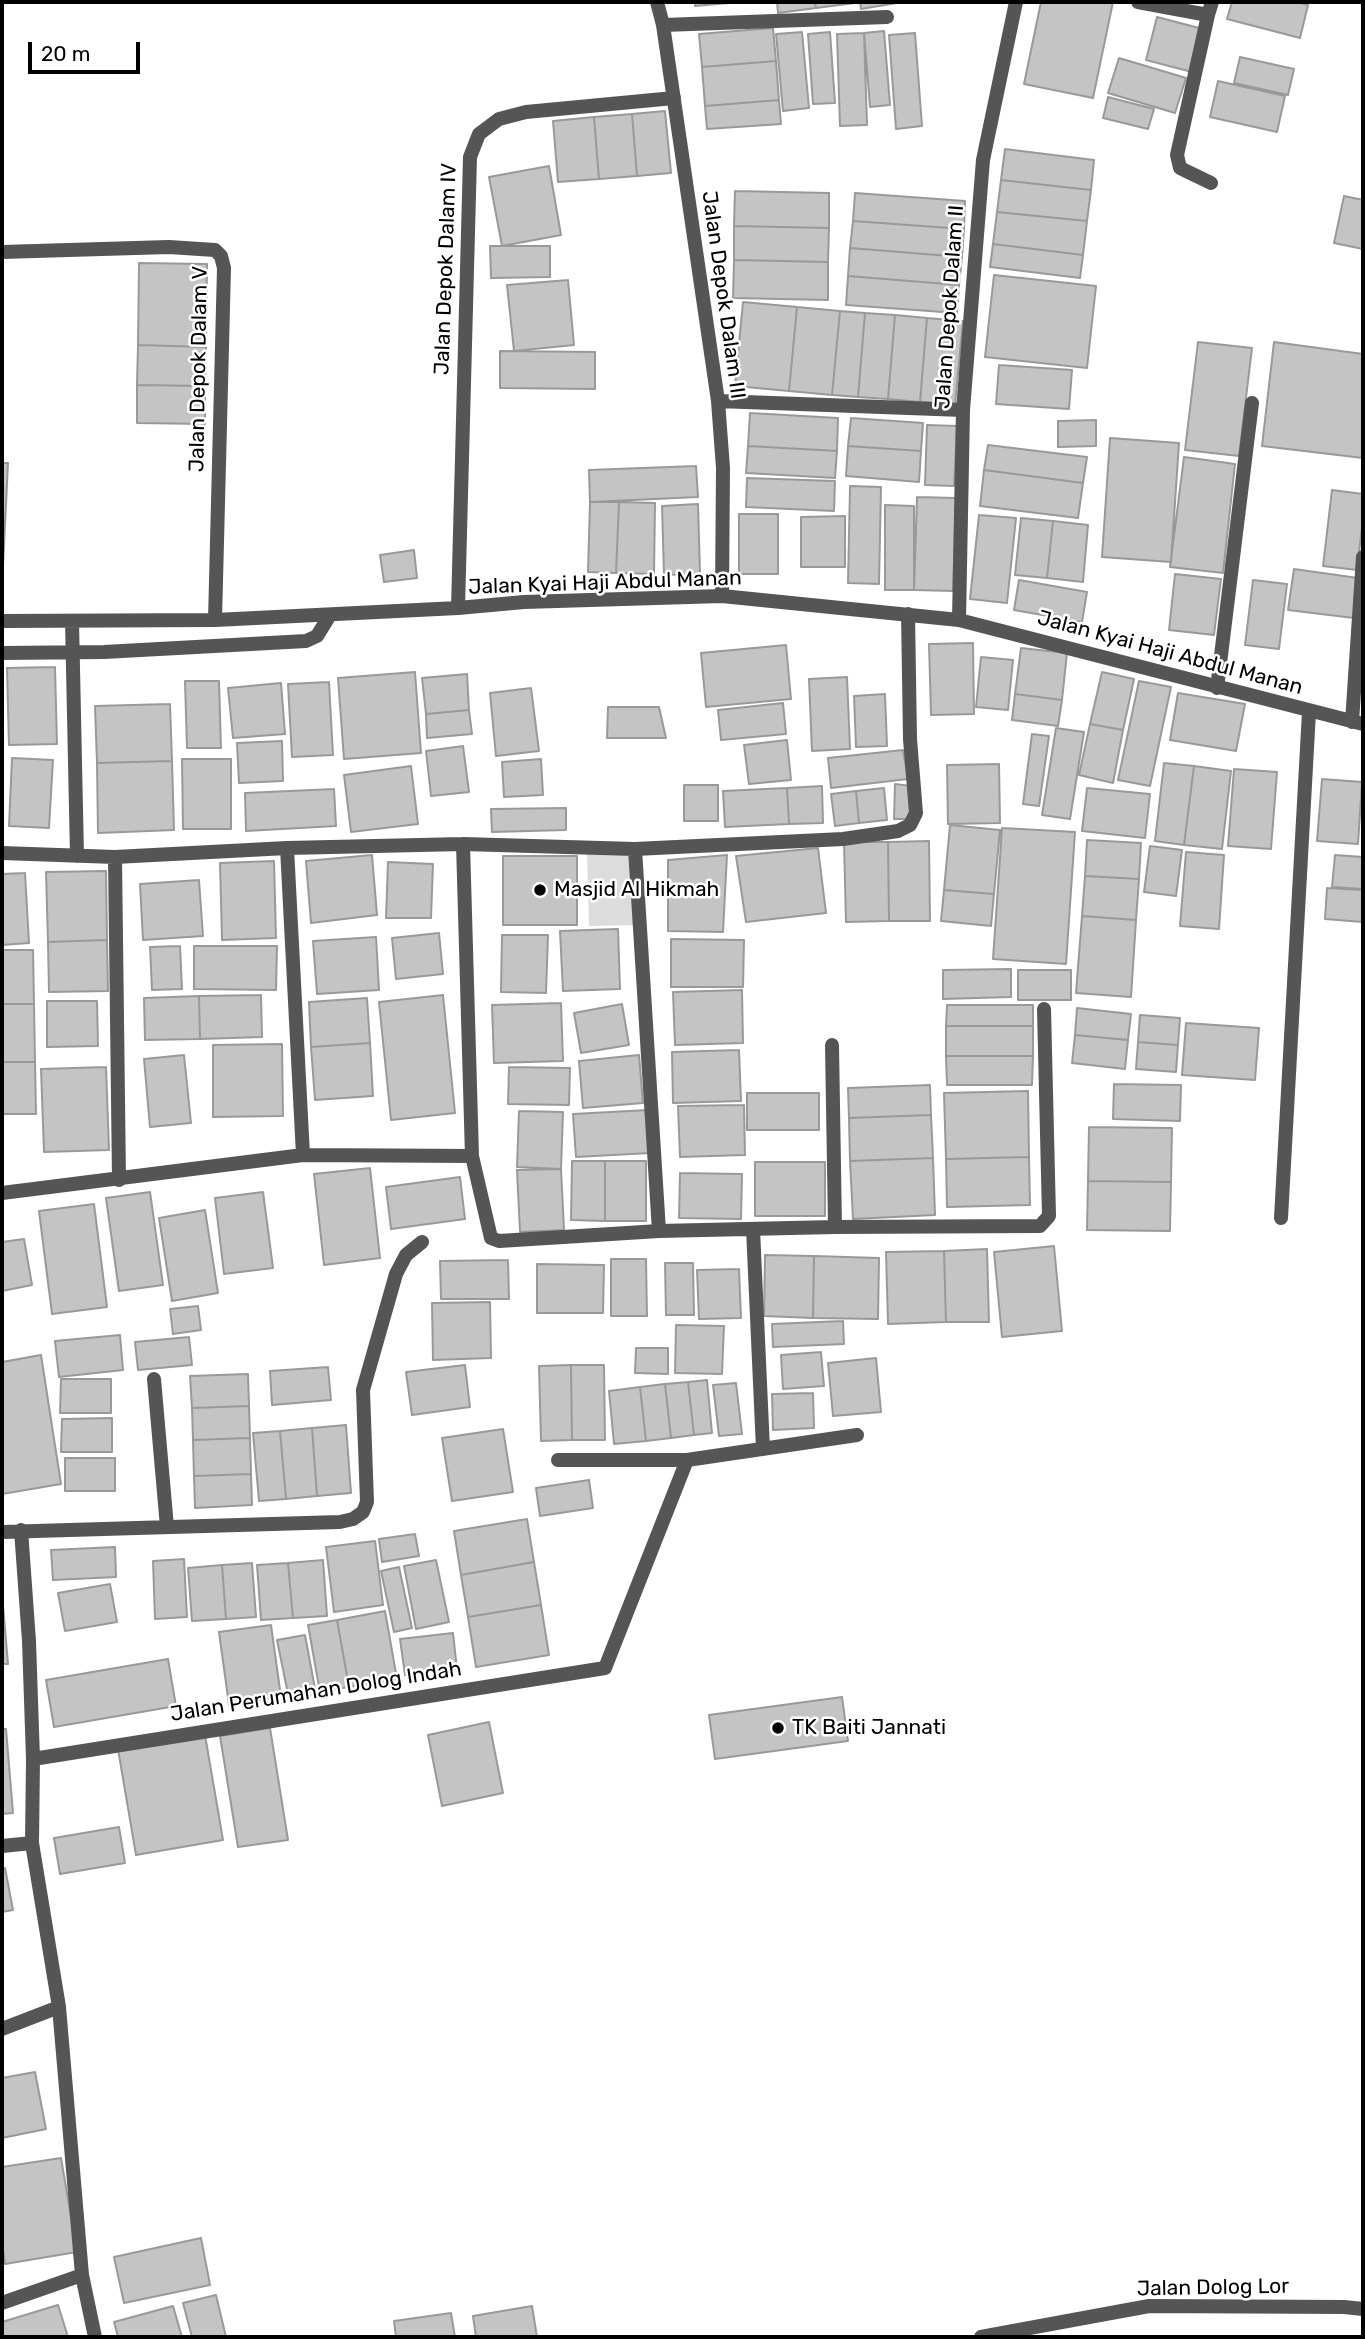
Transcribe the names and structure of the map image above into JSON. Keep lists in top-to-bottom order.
{
  "streets": {
    "street": [
      "Jalan Depok Dalam IV",
      "Jalan Depok Dalam III",
      "Jalan Depok Dalam II",
      "Jalan Depok Dalam V",
      "Jalan Kyai Haji Abdul Manan",
      "Jalan Perumahan Dolog Indah",
      "Jalan Dolog Lor"
    ]
  },
  "crossings": [
    ["Jalan Depok Dalam IV", "Jalan Depok Dalam III"],
    ["Jalan Depok Dalam IV", "Jalan Kyai Haji Abdul Manan"],
    ["Jalan Depok Dalam III", "Jalan Kyai Haji Abdul Manan"],
    ["Jalan Depok Dalam II", "Jalan Kyai Haji Abdul Manan"],
    ["Jalan Depok Dalam V", "Jalan Kyai Haji Abdul Manan"]
  ],
  "places": ["Masjid Al Hikmah", "TK Baiti Jannati"],
  "scale_bar": "20 m"
}
